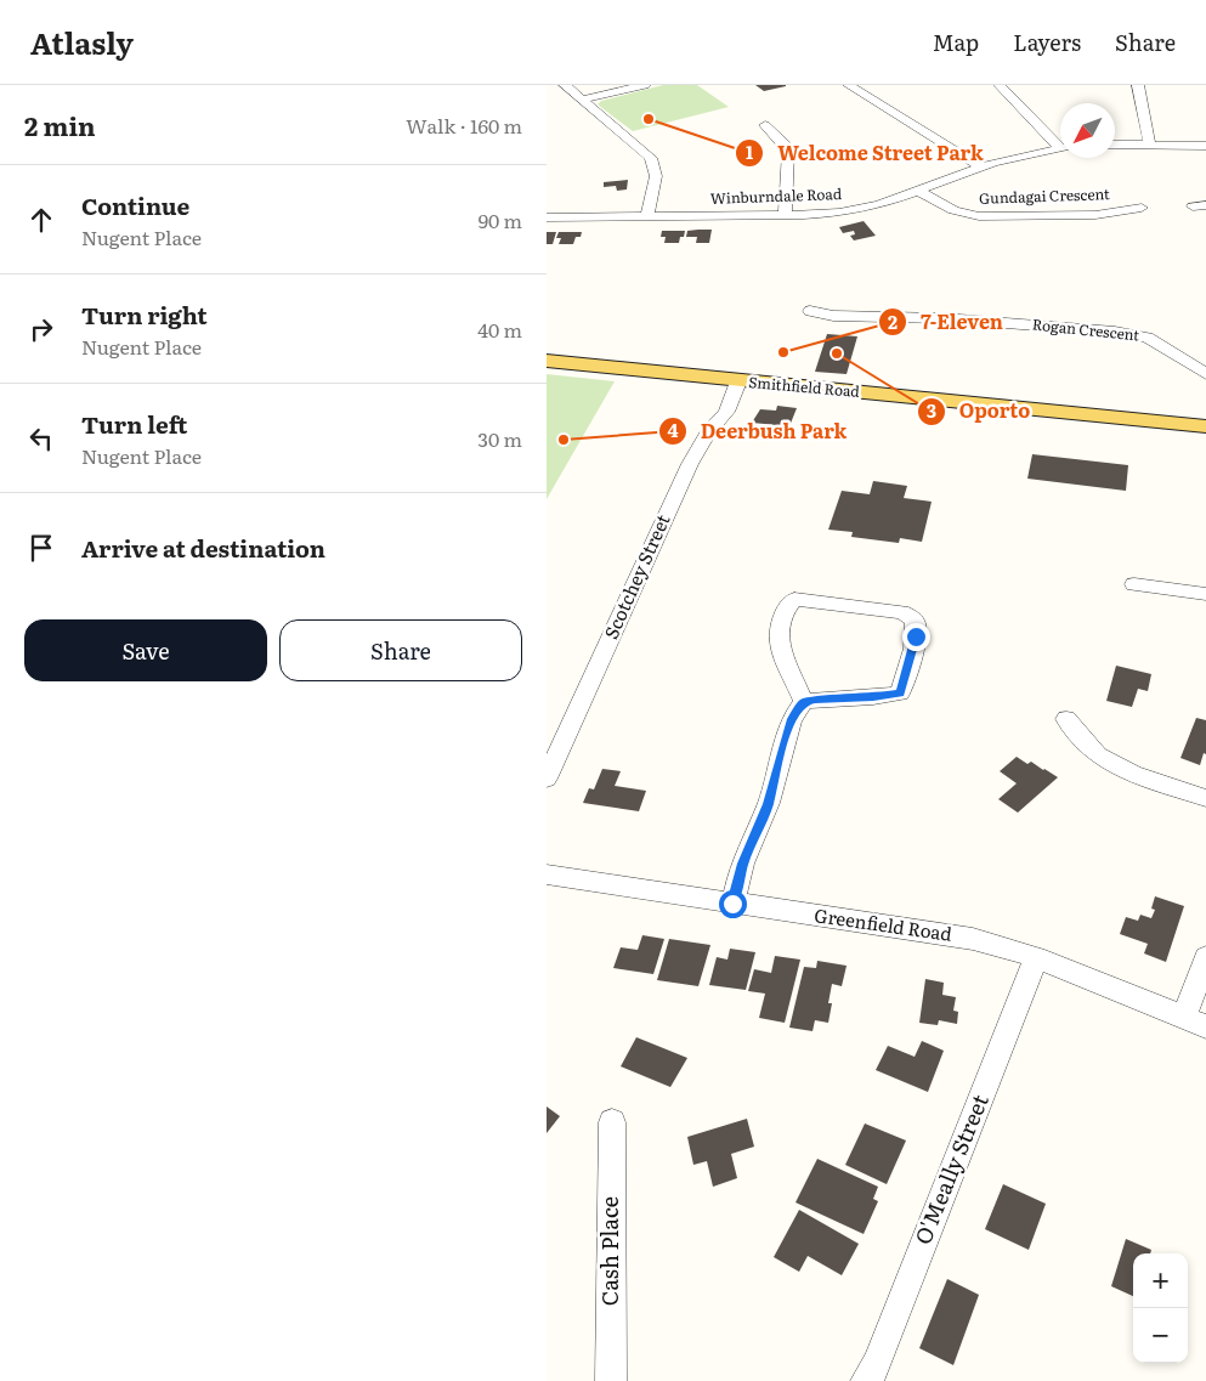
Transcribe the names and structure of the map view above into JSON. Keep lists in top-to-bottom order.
{
  "streets": {
    "main road": ["Smithfield Road"],
    "street": [
      "Winburndale Road",
      "Gundagai Crescent",
      "Rogan Crescent",
      "Scotchey Street",
      "Greenfield Road",
      "O'Meally Street",
      "Cash Place"
    ]
  },
  "crossings": [
    ["Winburndale Road", "Gundagai Crescent"],
    ["Smithfield Road", "Scotchey Street"],
    ["Greenfield Road", "O'Meally Street"]
  ],
  "places": [
    "Welcome Street Park",
    "7-Eleven",
    "Oporto",
    "Deerbush Park"
  ],
  "north": "bottom left",
  "page": {
    "header": "Atlasly",
    "nav": ["Map", "Layers", "Share"],
    "heading": ["2 min", "Walk · 160 m"],
    "list": [
      ["Continue", "Nugent Place", "90 m"],
      ["Turn right", "Nugent Place", "40 m"],
      ["Turn left", "Nugent Place", "30 m"],
      "Arrive at destination"
    ],
    "buttons": ["Save", "Share"],
    "map_buttons": ["+", "−"]
  }
}
